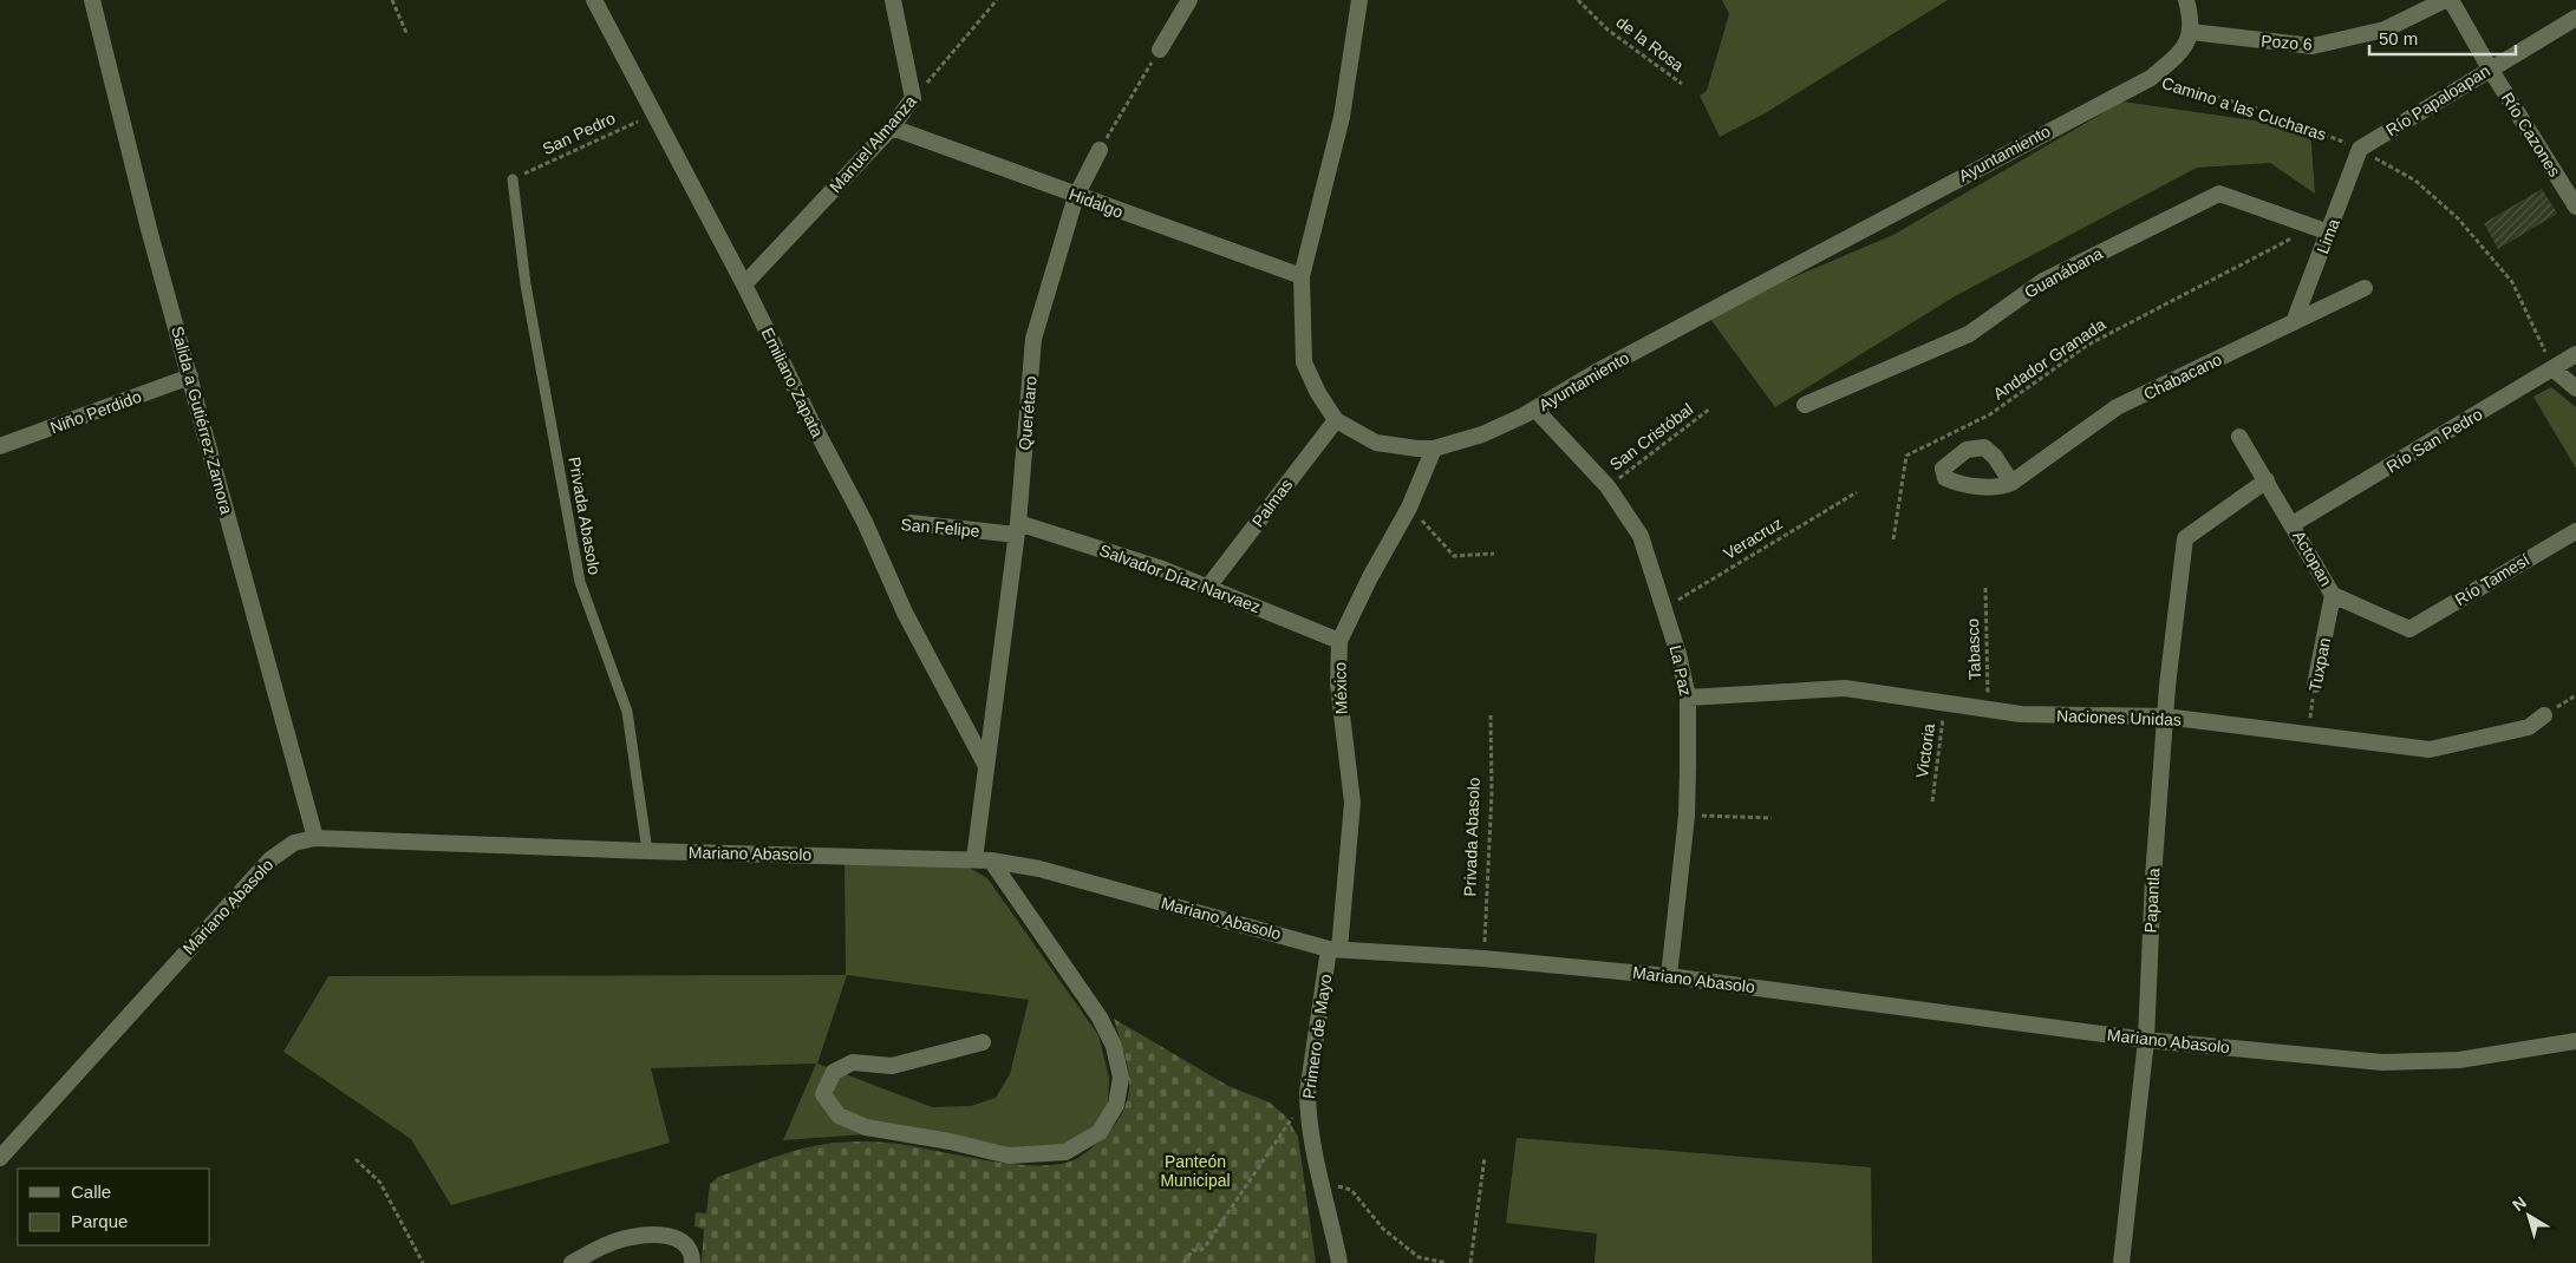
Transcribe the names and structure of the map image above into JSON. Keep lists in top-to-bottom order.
{
  "streets": {
    "street": [
      "Pozo 6",
      "Río Papaloapan",
      "Río Cazones",
      "Manuel Almanza",
      "Ayuntamiento",
      "Hidalgo",
      "Lima",
      "Guanábana",
      "Chabacano",
      "Emiliano Zapata",
      "Niño Perdido",
      "Querétaro",
      "Salida a Gutiérrez Zamora",
      "Río San Pedro",
      "Palmas",
      "San Felipe",
      "Actopan",
      "Salvador Díaz Narvaez",
      "Río Tamesí",
      "Tuxpan",
      "La Paz",
      "México",
      "Naciones Unidas",
      "Mariano Abasolo",
      "Papantla",
      "Primero de Mayo"
    ],
    "lane": ["Privada Abasolo"],
    "path": [
      "de la Rosa",
      "Camino a las Cucharas",
      "San Pedro",
      "Andador Granada",
      "San Cristóbal",
      "Veracruz",
      "Tabasco",
      "Victoria"
    ]
  },
  "crossings": [
    ["Pozo 6", "Ayuntamiento"],
    ["Río Papaloapan", "Camino a las Cucharas"],
    ["Río Papaloapan", "Río Cazones"],
    ["Río Papaloapan", "Lima"],
    ["Camino a las Cucharas", "Ayuntamiento"],
    ["Camino a las Cucharas", "Lima"],
    ["Camino a las Cucharas", "Río San Pedro"],
    ["San Pedro", "Emiliano Zapata"],
    ["San Pedro", "Privada Abasolo"],
    ["Manuel Almanza", "Hidalgo"],
    ["Manuel Almanza", "Emiliano Zapata"],
    ["Ayuntamiento", "Hidalgo"],
    ["Ayuntamiento", "Palmas"],
    ["Ayuntamiento", "La Paz"],
    ["Ayuntamiento", "México"],
    ["Hidalgo", "Querétaro"],
    ["Lima", "Guanábana"],
    ["Lima", "Chabacano"],
    ["Guanábana", "Andador Granada"],
    ["Emiliano Zapata", "Querétaro"],
    ["Niño Perdido", "Salida a Gutiérrez Zamora"],
    ["Querétaro", "San Felipe"],
    ["Querétaro", "Salvador Díaz Narvaez"],
    ["Querétaro", "Mariano Abasolo"],
    ["Salida a Gutiérrez Zamora", "Mariano Abasolo"],
    ["San Cristóbal", "La Paz"],
    ["Río San Pedro", "Actopan"],
    ["Palmas", "Salvador Díaz Narvaez"],
    ["Privada Abasolo", "Mariano Abasolo"],
    ["San Felipe", "Salvador Díaz Narvaez"],
    ["Veracruz", "La Paz"],
    ["Actopan", "Río Tamesí"],
    ["Actopan", "Tuxpan"],
    ["Actopan", "Papantla"],
    ["Salvador Díaz Narvaez", "México"],
    ["Tabasco", "Naciones Unidas"],
    ["Tuxpan", "Naciones Unidas"],
    ["La Paz", "Naciones Unidas"],
    ["La Paz", "Mariano Abasolo"],
    ["México", "Mariano Abasolo"],
    ["México", "Primero de Mayo"],
    ["Naciones Unidas", "Victoria"],
    ["Naciones Unidas", "Papantla"],
    ["Mariano Abasolo", "Papantla"],
    ["Mariano Abasolo", "Primero de Mayo"]
  ],
  "parks": ["Panteón Municipal"],
  "legend": ["Calle", "Parque"],
  "scale_bar": "50 m",
  "north": "top left"
}
